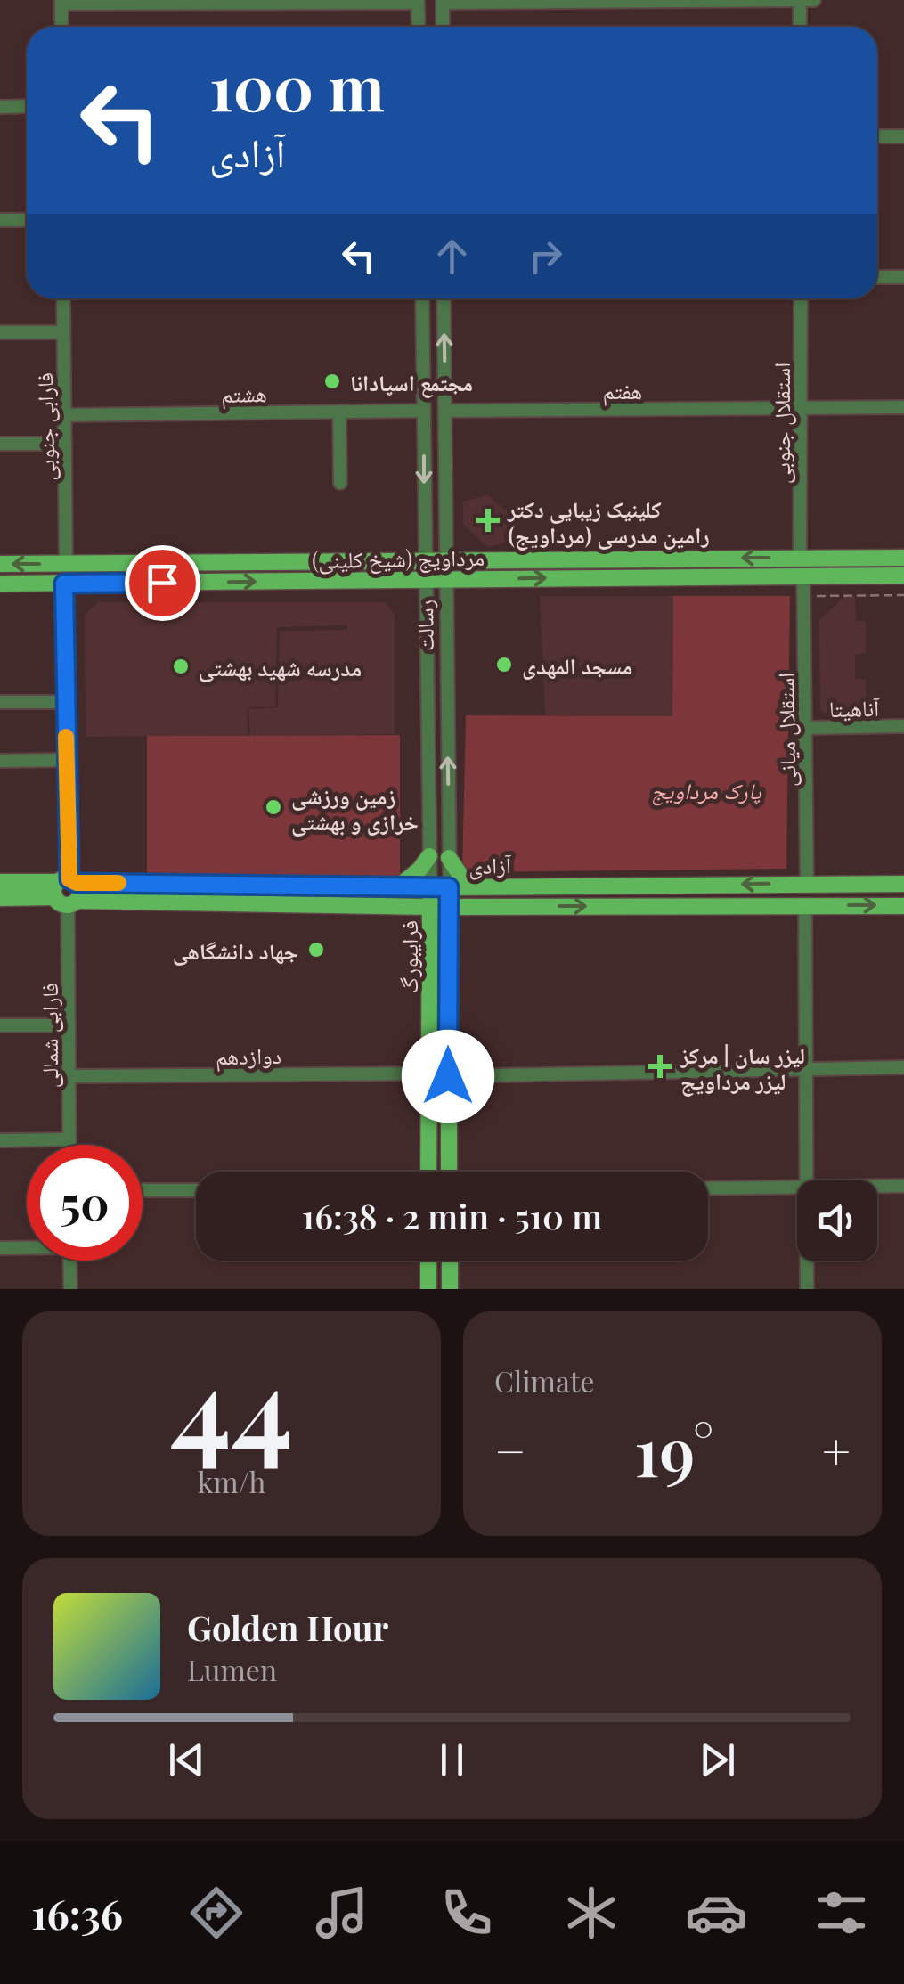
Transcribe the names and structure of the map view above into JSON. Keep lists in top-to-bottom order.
{
  "streets": {
    "main road": [
      "مرداویج (شیخ کلینی)",
      "رسالت",
      "آزادی",
      "فرایبورگ"
    ],
    "street": [
      "هفتم",
      "هشتم",
      "استقلال جنوبی",
      "فارابی جنوبی",
      "آناهیتا",
      "استقلال میانی",
      "فارابی شمالی",
      "دوازدهم"
    ]
  },
  "crossings": [
    ["هفتم", "استقلال جنوبی"],
    ["هفتم", "رسالت"],
    ["هشتم", "فارابی جنوبی"],
    ["استقلال جنوبی", "مرداویج (شیخ کلینی)"],
    ["فارابی جنوبی", "مرداویج (شیخ کلینی)"],
    ["مرداویج (شیخ کلینی)", "رسالت"],
    ["مرداویج (شیخ کلینی)", "استقلال میانی"],
    ["مرداویج (شیخ کلینی)", "فارابی شمالی"],
    ["رسالت", "آزادی"],
    ["رسالت", "فرایبورگ"],
    ["آناهیتا", "استقلال میانی"],
    ["استقلال میانی", "آزادی"],
    ["آزادی", "فرایبورگ"],
    ["آزادی", "فارابی شمالی"],
    ["فرایبورگ", "دوازدهم"],
    ["فارابی شمالی", "دوازدهم"]
  ],
  "parks": ["پارک مرداویج"],
  "places": {
    "other": [
      "مجتمع اسپادانا",
      "مسجد المهدی",
      "مدرسه شهید بهشتی",
      "زمین ورزشی خرازی و بهشتی",
      "جهاد دانشگاهی"
    ],
    "health": ["کلینیک زیبایی دکتر رامین مدرسی (مرداویج)", "لیزر سان | مرکز لیزر مرداویج"]
  },
  "page": {
    "turn": ["100 m", "آزادی"],
    "limit": "50",
    "trip": "16:38 · 2 min · 510 m",
    "tile": [
      ["44", "km/h"],
      "Climate"
    ],
    "heat": ["−", "19°", "+"],
    "song": ["Golden Hour", "Lumen"],
    "tabs": "16:36"
  }
}
